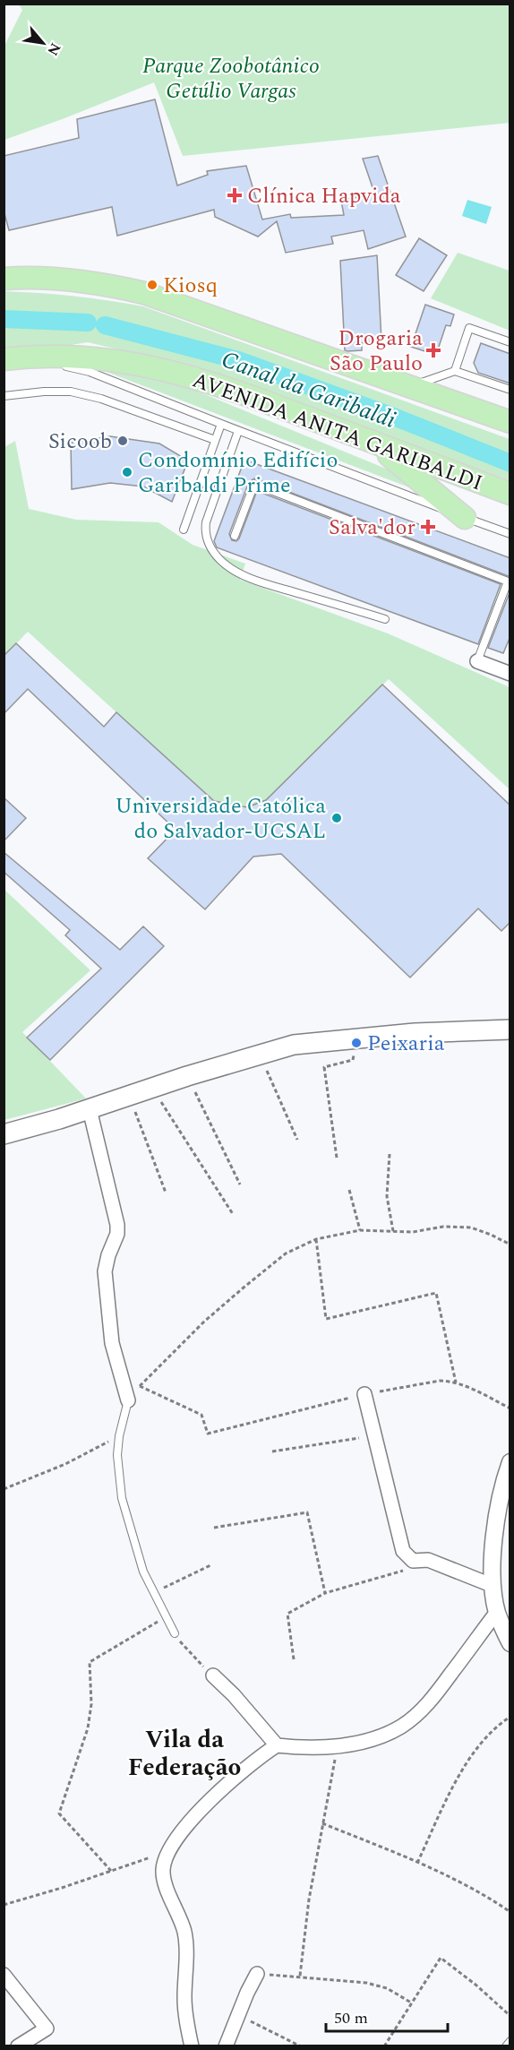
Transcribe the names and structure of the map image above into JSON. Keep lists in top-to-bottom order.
{
  "streets": {
    "main road": ["AVENIDA ANITA GARIBALDI"]
  },
  "districts": ["Vila da Federação"],
  "water": ["Canal da Garibaldi"],
  "parks": ["Parque Zoobotânico Getúlio Vargas"],
  "places": {
    "health": ["Clínica Hapvida", "Drogaria São Paulo", "Salva'dor"],
    "other": [
      "Kiosq",
      "Sicoob",
      "Condomínio Edifício Garibaldi Prime",
      "Universidade Católica do Salvador-UCSAL",
      "Peixaria"
    ]
  },
  "scale_bar": "50 m",
  "north": "bottom right"
}
